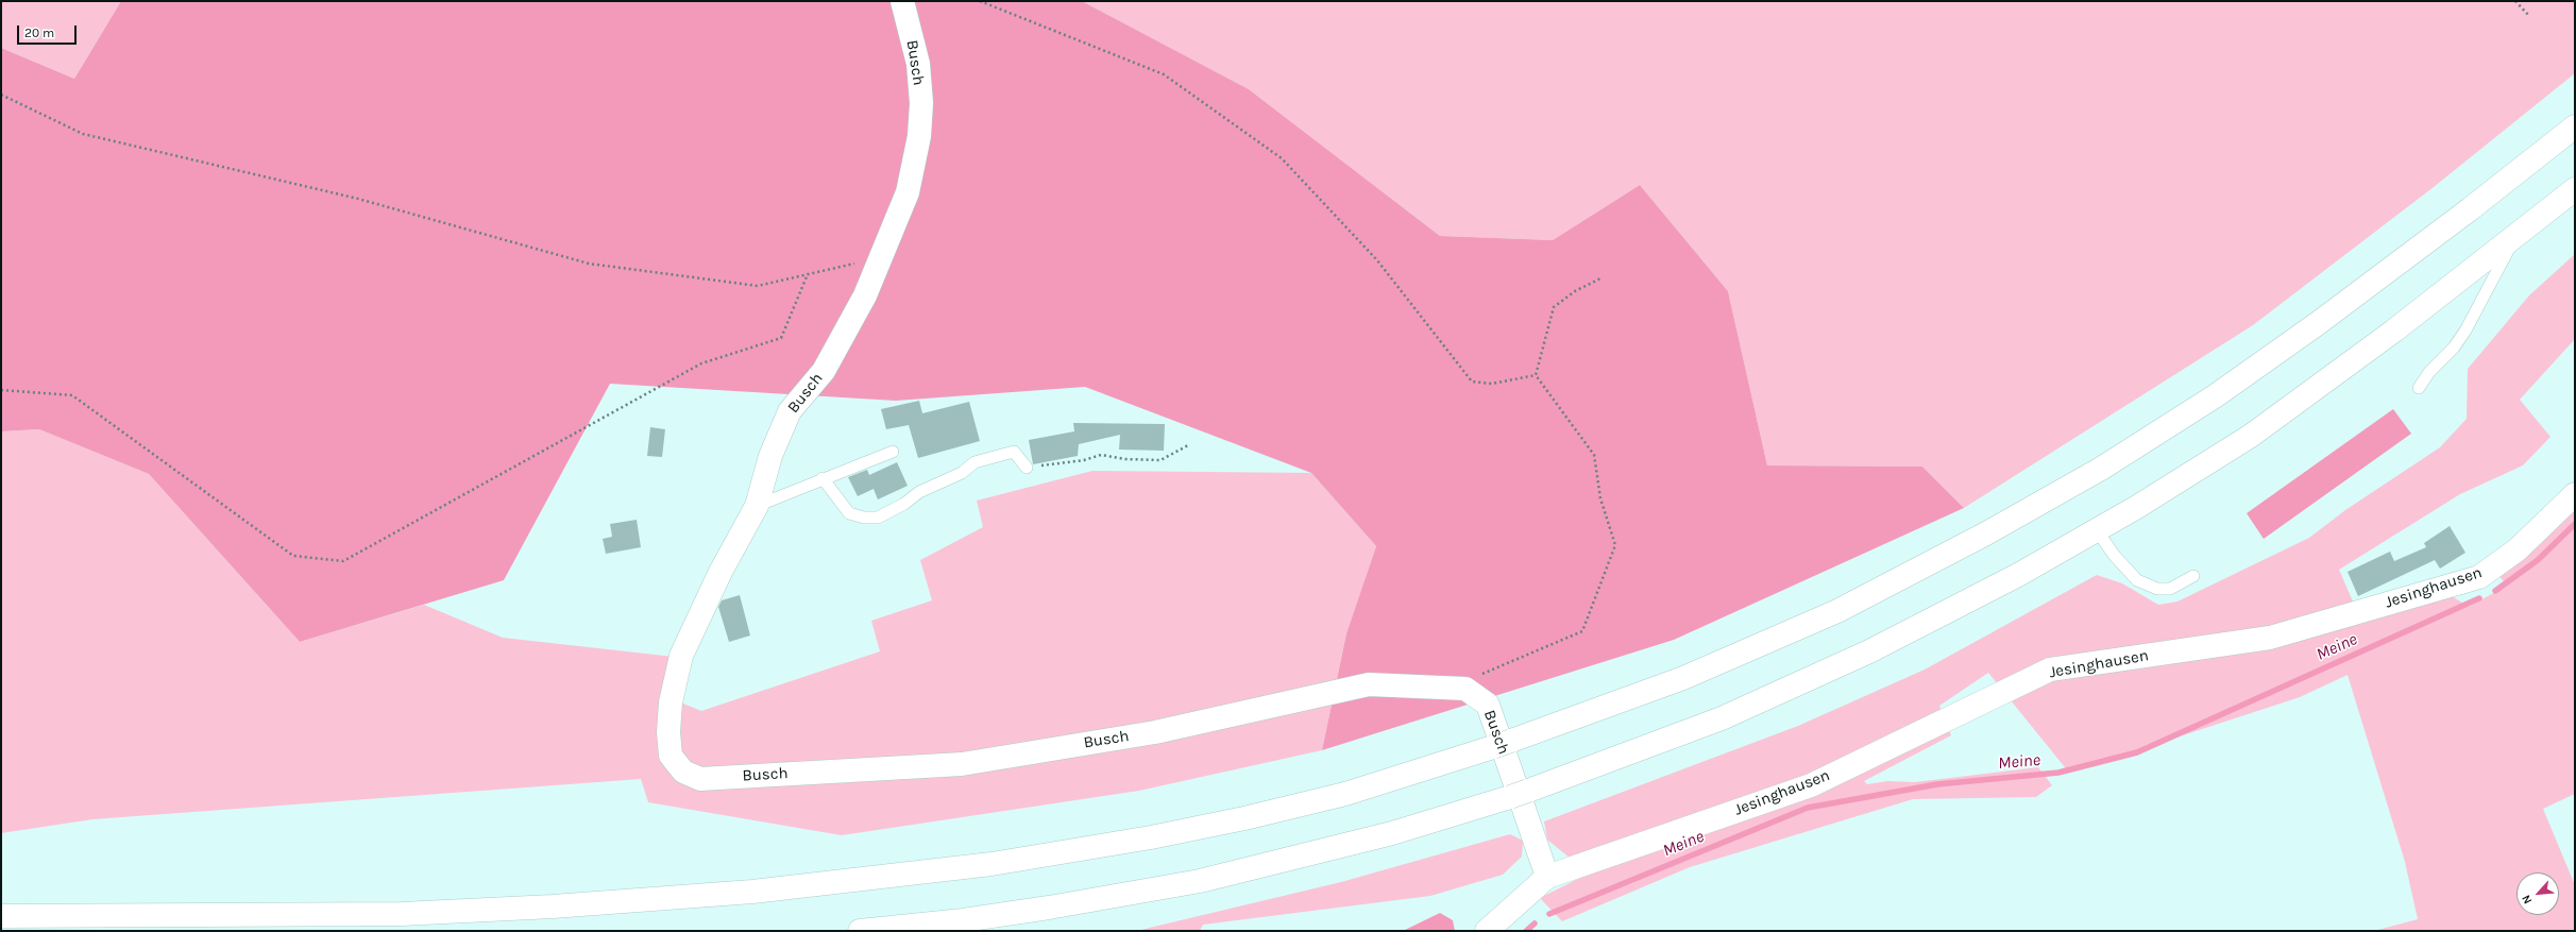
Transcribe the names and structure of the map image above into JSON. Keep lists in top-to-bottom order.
{
  "streets": {
    "main road": ["Busch", "Jesinghausen"]
  },
  "crossings": [
    ["Busch", "Jesinghausen"]
  ],
  "water": ["Meine"],
  "scale_bar": "20 m",
  "north": "bottom left"
}
